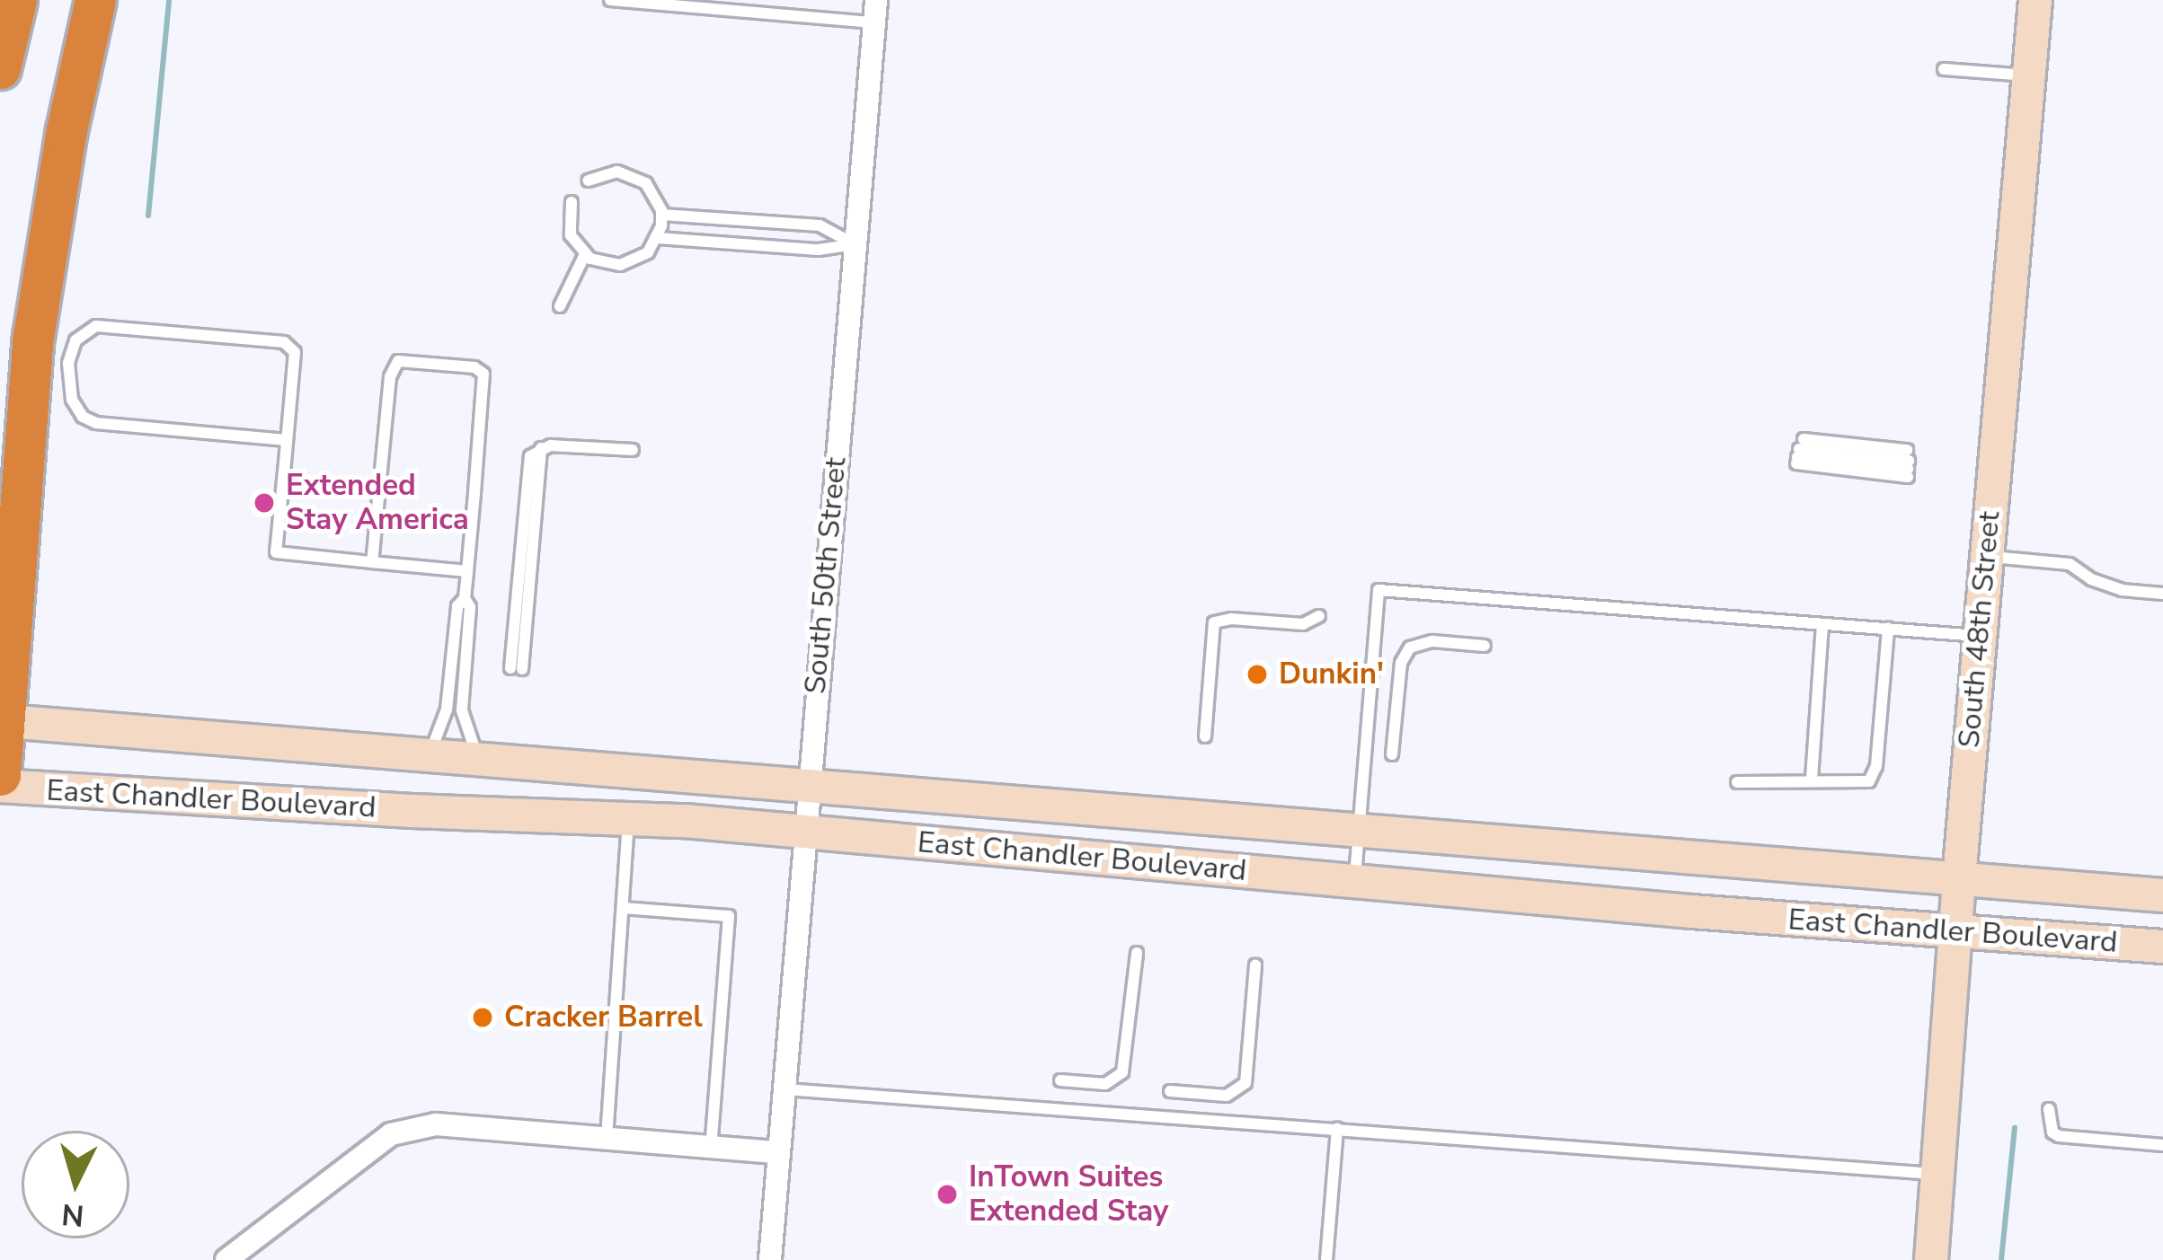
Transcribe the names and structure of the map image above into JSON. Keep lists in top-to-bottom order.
{
  "streets": {
    "main road": ["South 48th Street", "East Chandler Boulevard"],
    "street": ["South 50th Street"]
  },
  "crossings": [
    ["South 50th Street", "East Chandler Boulevard"],
    ["South 48th Street", "East Chandler Boulevard"]
  ],
  "places": [
    "Extended Stay America",
    "Dunkin'",
    "Cracker Barrel",
    "InTown Suites Extended Stay"
  ],
  "north": "bottom"
}
